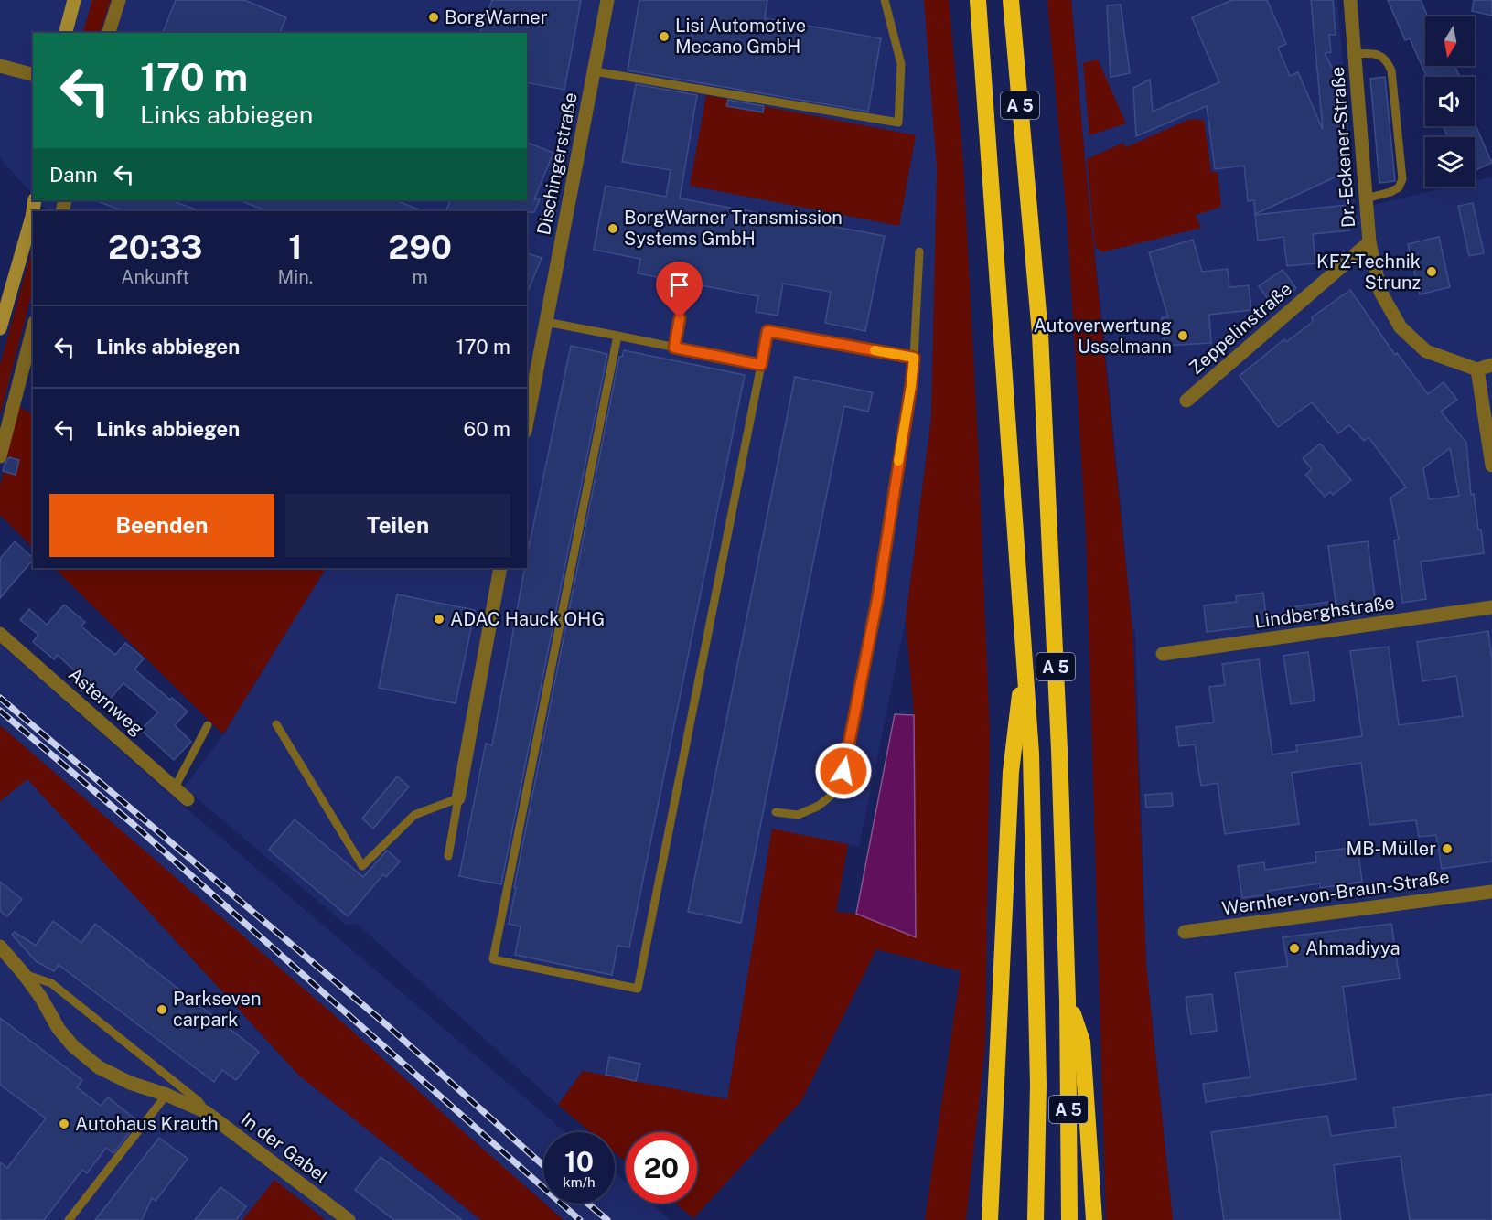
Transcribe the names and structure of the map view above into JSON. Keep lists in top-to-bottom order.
{
  "streets": {
    "highway": ["A 5"],
    "street": [
      "Dr.-Eckener-Straße",
      "Dischingerstraße",
      "Zeppelinstraße",
      "Lindberghstraße",
      "Asternweg",
      "Wernher-von-Braun-Straße",
      "In der Gabel"
    ]
  },
  "crossings": [
    ["Dr.-Eckener-Straße", "Zeppelinstraße"]
  ],
  "places": [
    "BorgWarner",
    "Lisi Automotive Mecano GmbH",
    "BorgWarner Transmission Systems GmbH",
    "KFZ-Technik Strunz",
    "Autoverwertung Usselmann",
    "ADAC Hauck OHG",
    "MB-Müller",
    "Ahmadiyya",
    "Parkseven carpark",
    "Autohaus Krauth"
  ],
  "north": "bottom",
  "page": {
    "turn": ["170 m", "Links abbiegen"],
    "then": "Dann",
    "eta": [
      "20:33",
      "Ankunft",
      "1",
      "Min.",
      "290",
      "m"
    ],
    "list": [
      {
        "name": "Links abbiegen",
        "value": "170 m"
      },
      {
        "name": "Links abbiegen",
        "value": "60 m"
      }
    ],
    "buttons": ["Beenden", "Teilen"],
    "speed": "10 km/h",
    "limit": "20"
  }
}
